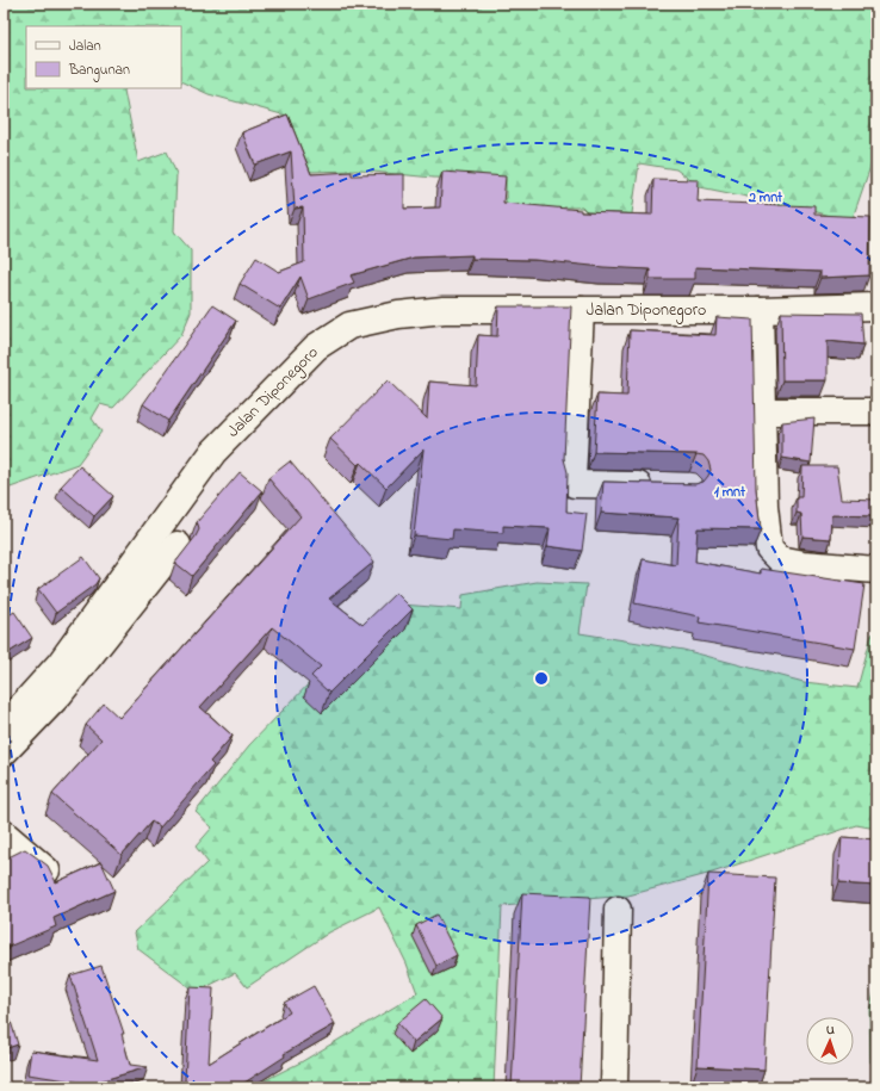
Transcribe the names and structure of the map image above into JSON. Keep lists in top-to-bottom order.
{
  "streets": {
    "street": ["Jalan Diponegoro"]
  },
  "legend": ["Jalan", "Bangunan"],
  "north": "top",
  "rings": ["2 mnt", "1 mnt"]
}
